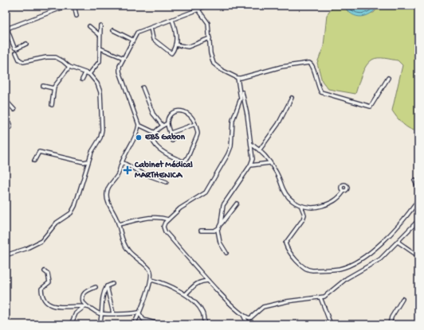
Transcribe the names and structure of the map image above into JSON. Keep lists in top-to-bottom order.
{
  "places": {
    "other": ["EBS Gabon"],
    "health": ["Cabinet Médical MARTHENICA"]
  }
}
